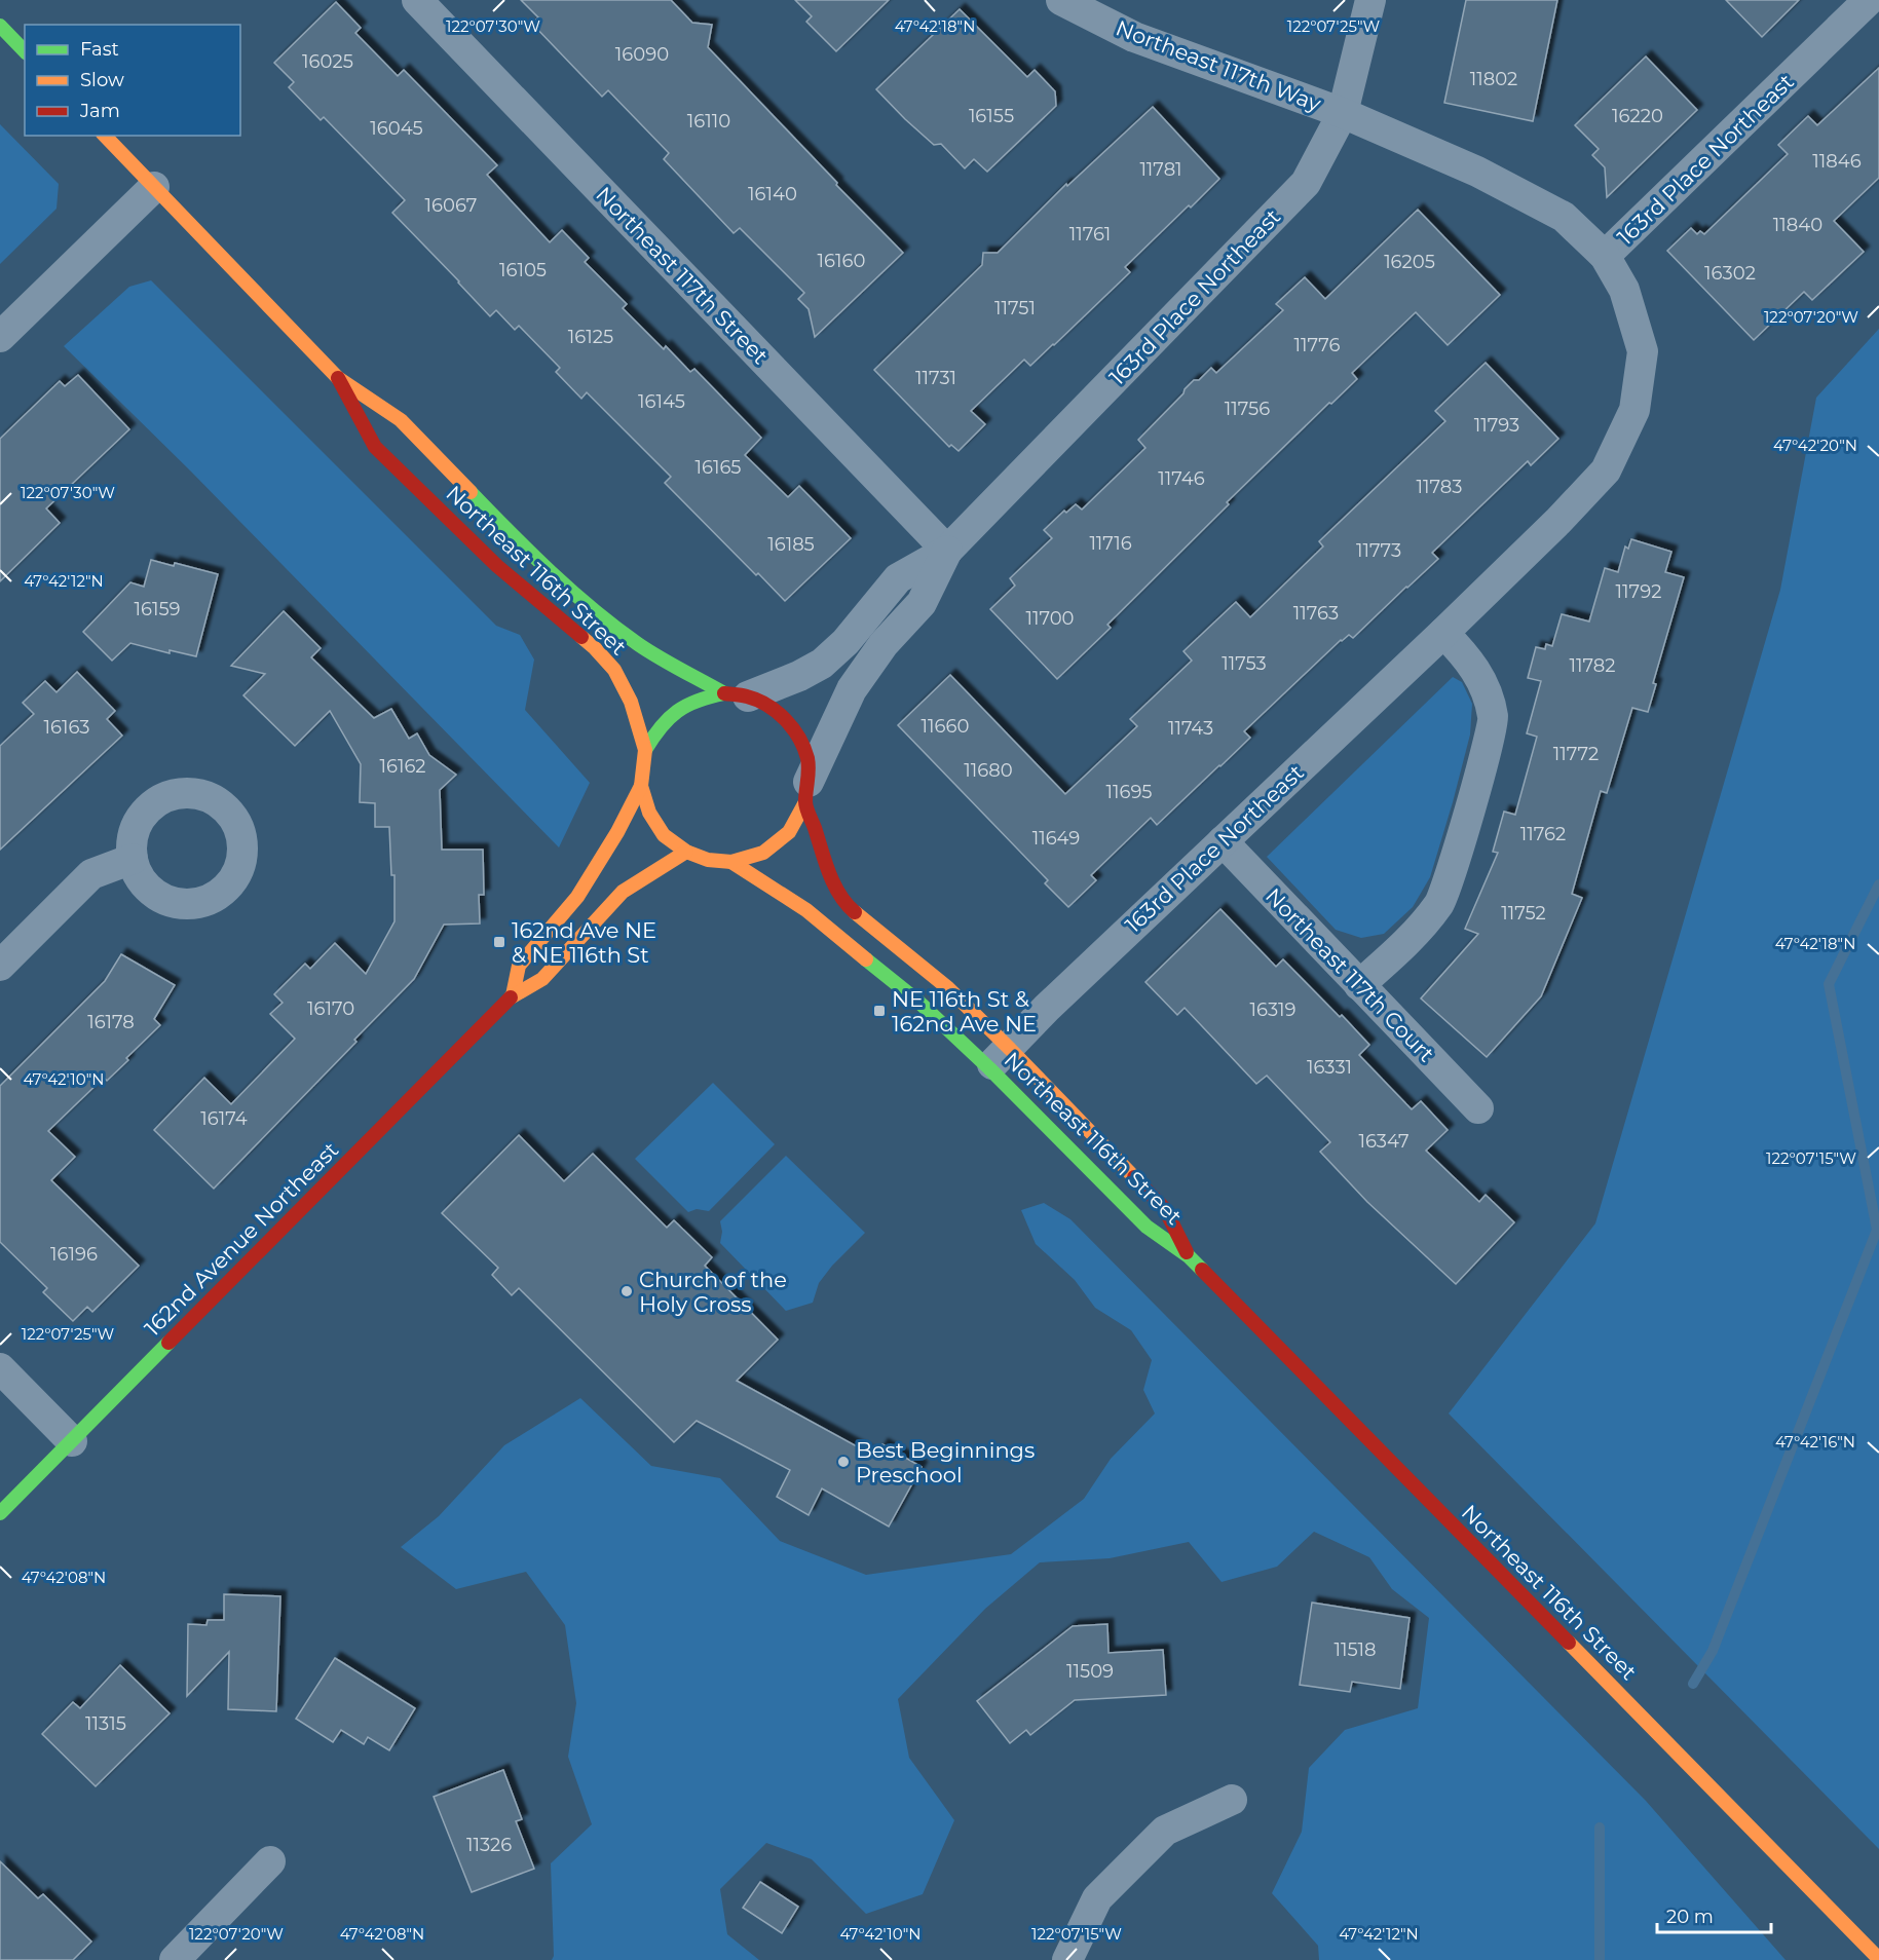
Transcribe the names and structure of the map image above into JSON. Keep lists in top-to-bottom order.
{
  "streets": {
    "street": [
      "Northeast 117th Way",
      "163rd Place Northeast",
      "Northeast 117th Street",
      "Northeast 116th Street",
      "Northeast 117th Court",
      "162nd Avenue Northeast"
    ]
  },
  "crossings": [
    ["Northeast 117th Way", "163rd Place Northeast"],
    ["163rd Place Northeast", "Northeast 117th Street"],
    ["163rd Place Northeast", "Northeast 116th Street"],
    ["163rd Place Northeast", "Northeast 117th Court"],
    ["163rd Place Northeast", "162nd Avenue Northeast"],
    ["Northeast 116th Street", "162nd Avenue Northeast"]
  ],
  "places": {
    "transit": ["162nd Ave NE & NE 116th St", "NE 116th St & 162nd Ave NE"],
    "other": ["Church of the Holy Cross", "Best Beginnings Preschool"]
  },
  "house_numbers": [
    "16090",
    "16025",
    "11802",
    "16155",
    "16220",
    "16110",
    "16045",
    "11846",
    "11781",
    "16140",
    "16067",
    "11840",
    "11761",
    "16160",
    "16205",
    "16105",
    "16302",
    "11751",
    "16125",
    "11776",
    "11731",
    "16145",
    "11756",
    "11793",
    "16165",
    "11746",
    "11783",
    "11716",
    "16185",
    "11773",
    "11792",
    "16159",
    "11763",
    "11700",
    "11753",
    "11782",
    "11660",
    "16163",
    "11743",
    "11772",
    "16162",
    "11680",
    "11695",
    "11762",
    "11649",
    "11752",
    "16170",
    "16319",
    "16178",
    "16331",
    "16174",
    "16347",
    "16196",
    "11518",
    "11509",
    "11315",
    "11326"
  ],
  "legend": ["Fast", "Slow", "Jam"],
  "scale_bar": "20 m",
  "coordinates": [
    "122°07'30\"W",
    "47°42'18\"N",
    "122°07'25\"W",
    "122°07'20\"W",
    "47°42'20\"N",
    "47°42'12\"N",
    "47°42'10\"N",
    "122°07'15\"W",
    "47°42'16\"N",
    "47°42'08\"N"
  ]
}
